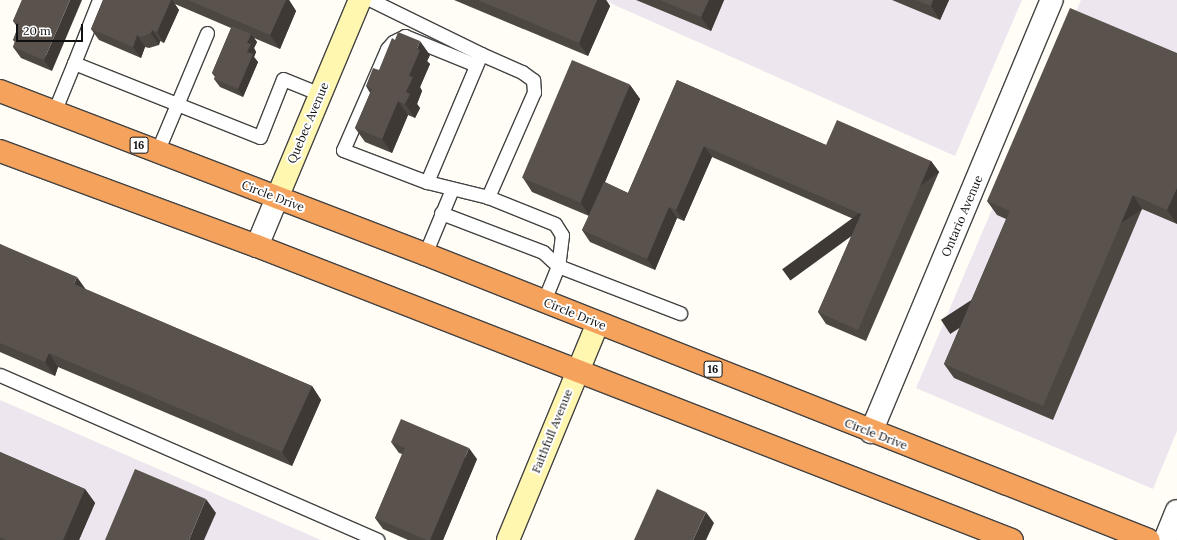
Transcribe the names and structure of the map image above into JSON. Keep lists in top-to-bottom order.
{
  "streets": {
    "highway": ["16", "Circle Drive"],
    "street": ["Quebec Avenue", "Ontario Avenue", "Faithfull Avenue"]
  },
  "crossings": [
    ["Quebec Avenue", "Circle Drive"],
    ["Circle Drive", "Ontario Avenue"],
    ["Circle Drive", "Faithfull Avenue"]
  ],
  "scale_bar": "20 m"
}
